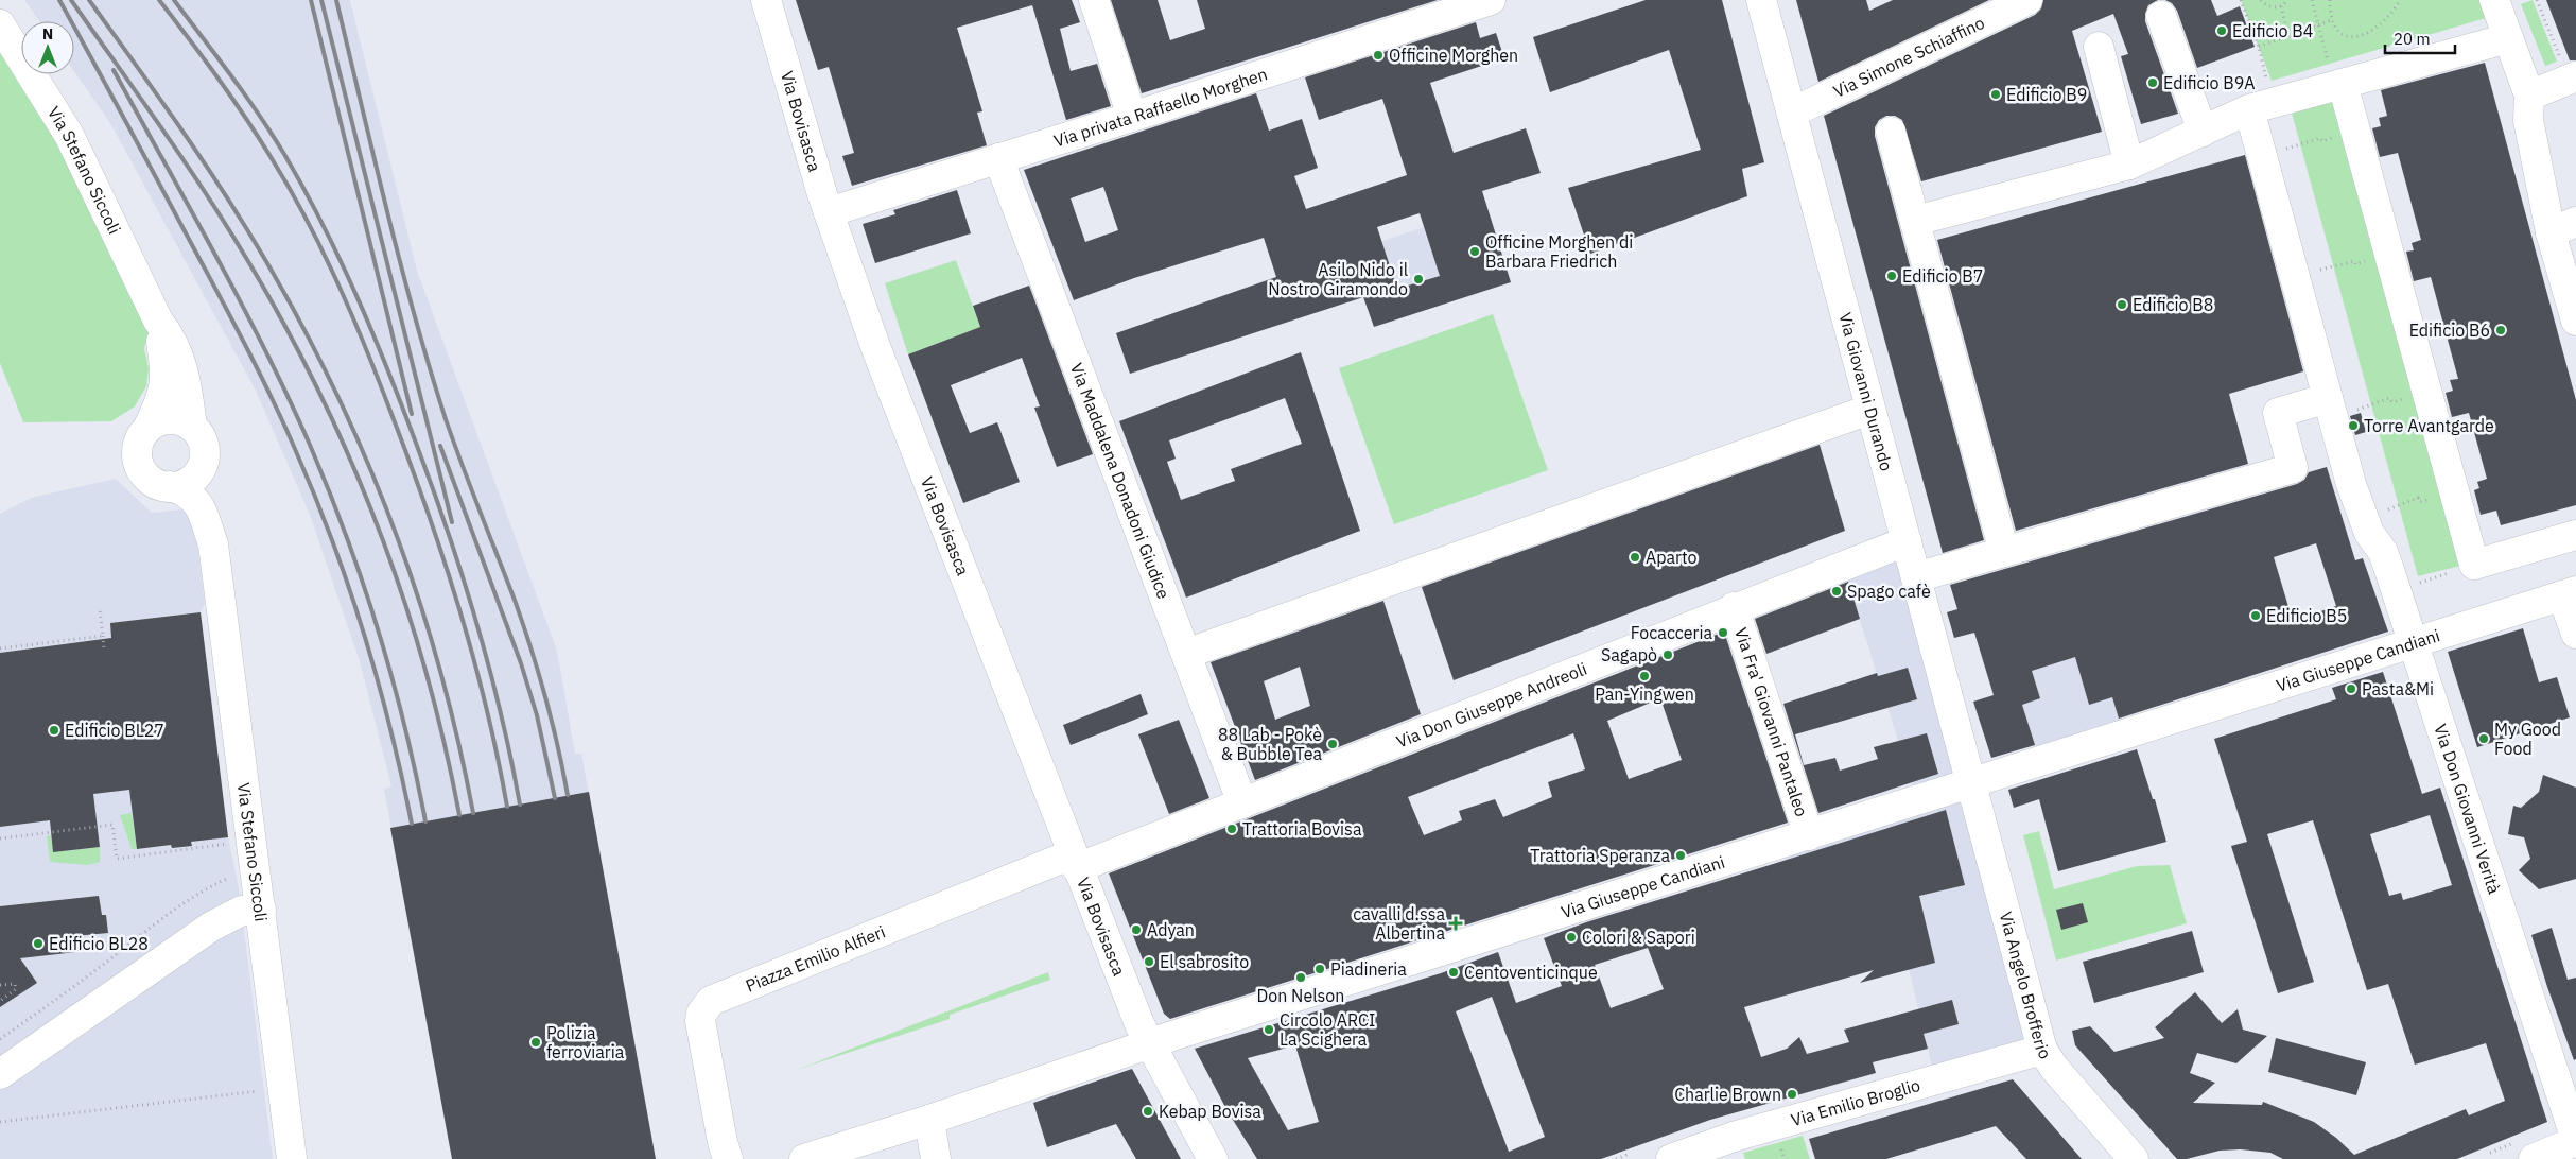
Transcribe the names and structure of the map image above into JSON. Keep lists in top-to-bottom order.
{
  "streets": {
    "street": [
      "Via Simone Schiaffino",
      "Via privata Raffaello Morghen",
      "Via Bovisasca",
      "Via Stefano Siccoli",
      "Via Giovanni Durando",
      "Via Maddalena Donadoni Giudice",
      "Via Giuseppe Candiani",
      "Via Don Giuseppe Andreoli",
      "Via Fra' Giovanni Pantaleo",
      "Via Don Giovanni Verità",
      "Piazza Emilio Alfieri",
      "Via Angelo Brofferio",
      "Via Emilio Broglio"
    ]
  },
  "crossings": [
    ["Via Simone Schiaffino", "Via Giovanni Durando"],
    ["Via privata Raffaello Morghen", "Via Bovisasca"],
    ["Via privata Raffaello Morghen", "Via Maddalena Donadoni Giudice"],
    ["Via Bovisasca", "Via Giuseppe Candiani"],
    ["Via Bovisasca", "Via Don Giuseppe Andreoli"],
    ["Via Bovisasca", "Piazza Emilio Alfieri"],
    ["Via Giovanni Durando", "Via Giuseppe Candiani"],
    ["Via Giovanni Durando", "Via Don Giuseppe Andreoli"],
    ["Via Giovanni Durando", "Via Angelo Brofferio"],
    ["Via Maddalena Donadoni Giudice", "Via Don Giuseppe Andreoli"],
    ["Via Giuseppe Candiani", "Via Fra' Giovanni Pantaleo"],
    ["Via Giuseppe Candiani", "Via Don Giovanni Verità"],
    ["Via Giuseppe Candiani", "Via Angelo Brofferio"],
    ["Via Don Giuseppe Andreoli", "Via Fra' Giovanni Pantaleo"],
    ["Via Don Giuseppe Andreoli", "Piazza Emilio Alfieri"],
    ["Via Angelo Brofferio", "Via Emilio Broglio"]
  ],
  "places": {
    "other": [
      "Edificio B4",
      "Officine Morghen",
      "Edificio B9A",
      "Edificio B9",
      "Officine Morghen di Barbara Friedrich",
      "Edificio B7",
      "Asilo Nido il Nostro Giramondo",
      "Edificio B8",
      "Edificio B6",
      "Torre Avantgarde",
      "Aparto",
      "Spago cafè",
      "Edificio B5",
      "Focacceria",
      "Sagapò",
      "Pan-Yingwen",
      "Pasta&Mi",
      "Edificio BL27",
      "My Good Food",
      "88 Lab - Pokè & Bubble Tea",
      "Trattoria Bovisa",
      "Trattoria Speranza",
      "Adyan",
      "Colori & Sapori",
      "Edificio BL28",
      "El sabrosito",
      "Piadineria",
      "Centoventicinque",
      "Don Nelson",
      "Circolo ARCI La Scighera",
      "Polizia ferroviaria",
      "Charlie Brown",
      "Kebap Bovisa"
    ],
    "health": ["cavalli d.ssa Albertina"]
  },
  "scale_bar": "20 m",
  "north": "top"
}
